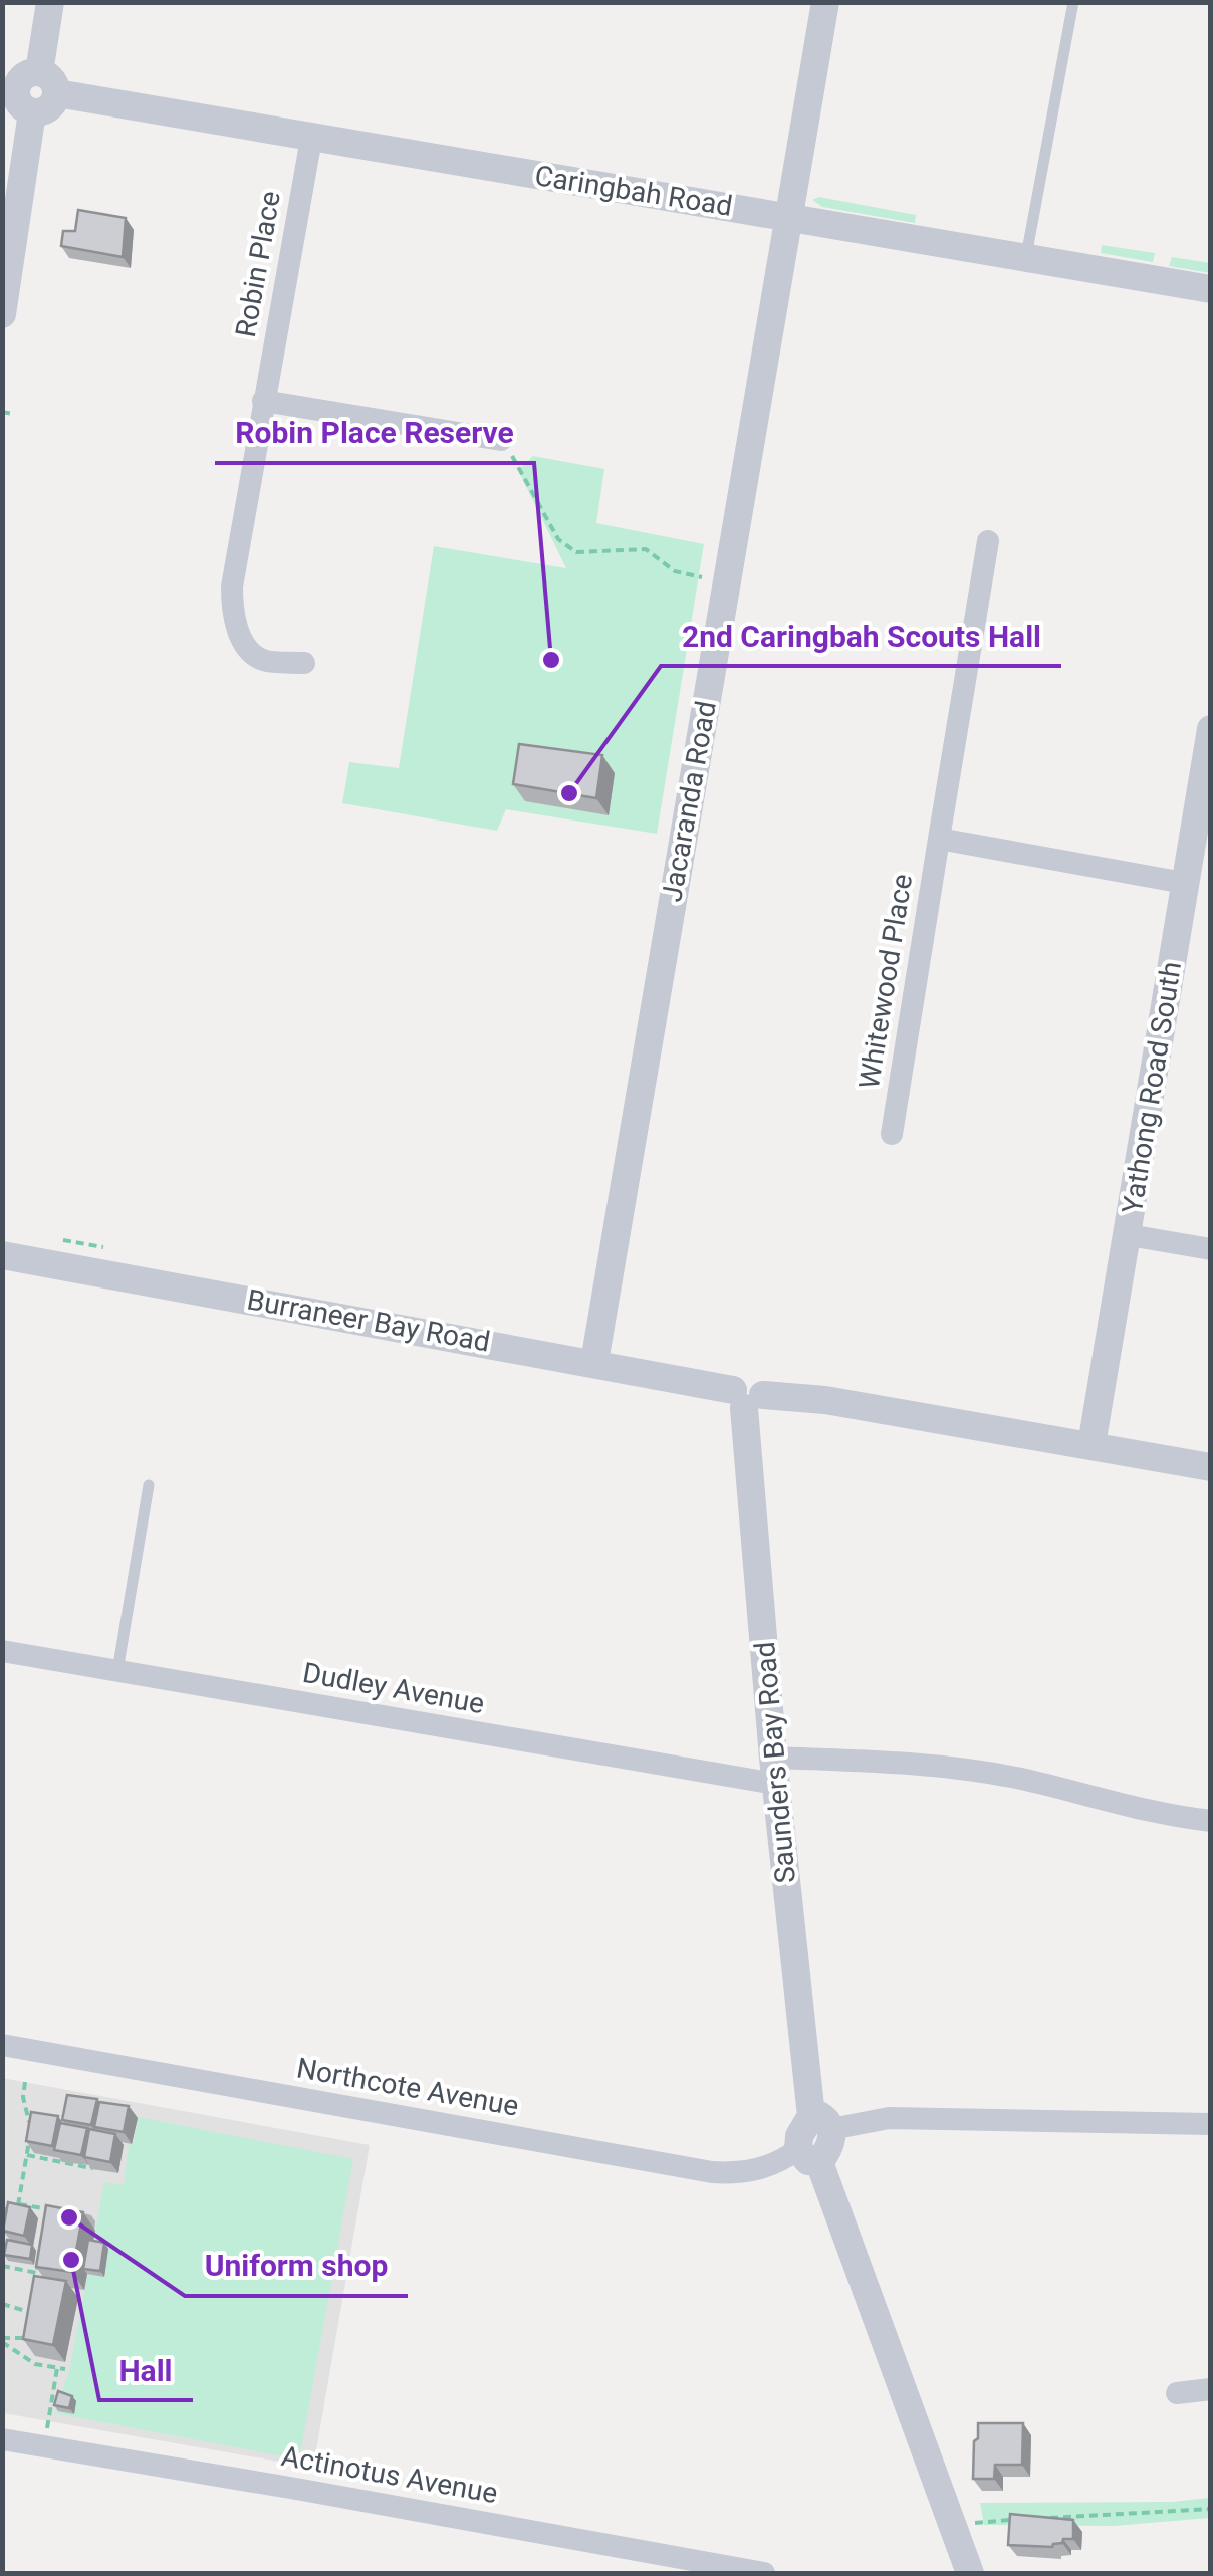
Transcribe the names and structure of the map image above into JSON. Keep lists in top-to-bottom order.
{
  "streets": {
    "street": [
      "Caringbah Road",
      "Robin Place",
      "Jacaranda Road",
      "Whitewood Place",
      "Yathong Road South",
      "Burraneer Bay Road",
      "Dudley Avenue",
      "Saunders Bay Road",
      "Northcote Avenue",
      "Actinotus Avenue"
    ]
  },
  "crossings": [
    ["Caringbah Road", "Robin Place"],
    ["Caringbah Road", "Jacaranda Road"],
    ["Jacaranda Road", "Burraneer Bay Road"],
    ["Yathong Road South", "Burraneer Bay Road"],
    ["Burraneer Bay Road", "Saunders Bay Road"],
    ["Dudley Avenue", "Saunders Bay Road"]
  ],
  "places": [
    "Robin Place Reserve",
    "2nd Caringbah Scouts Hall",
    "Uniform shop",
    "Hall"
  ]
}
